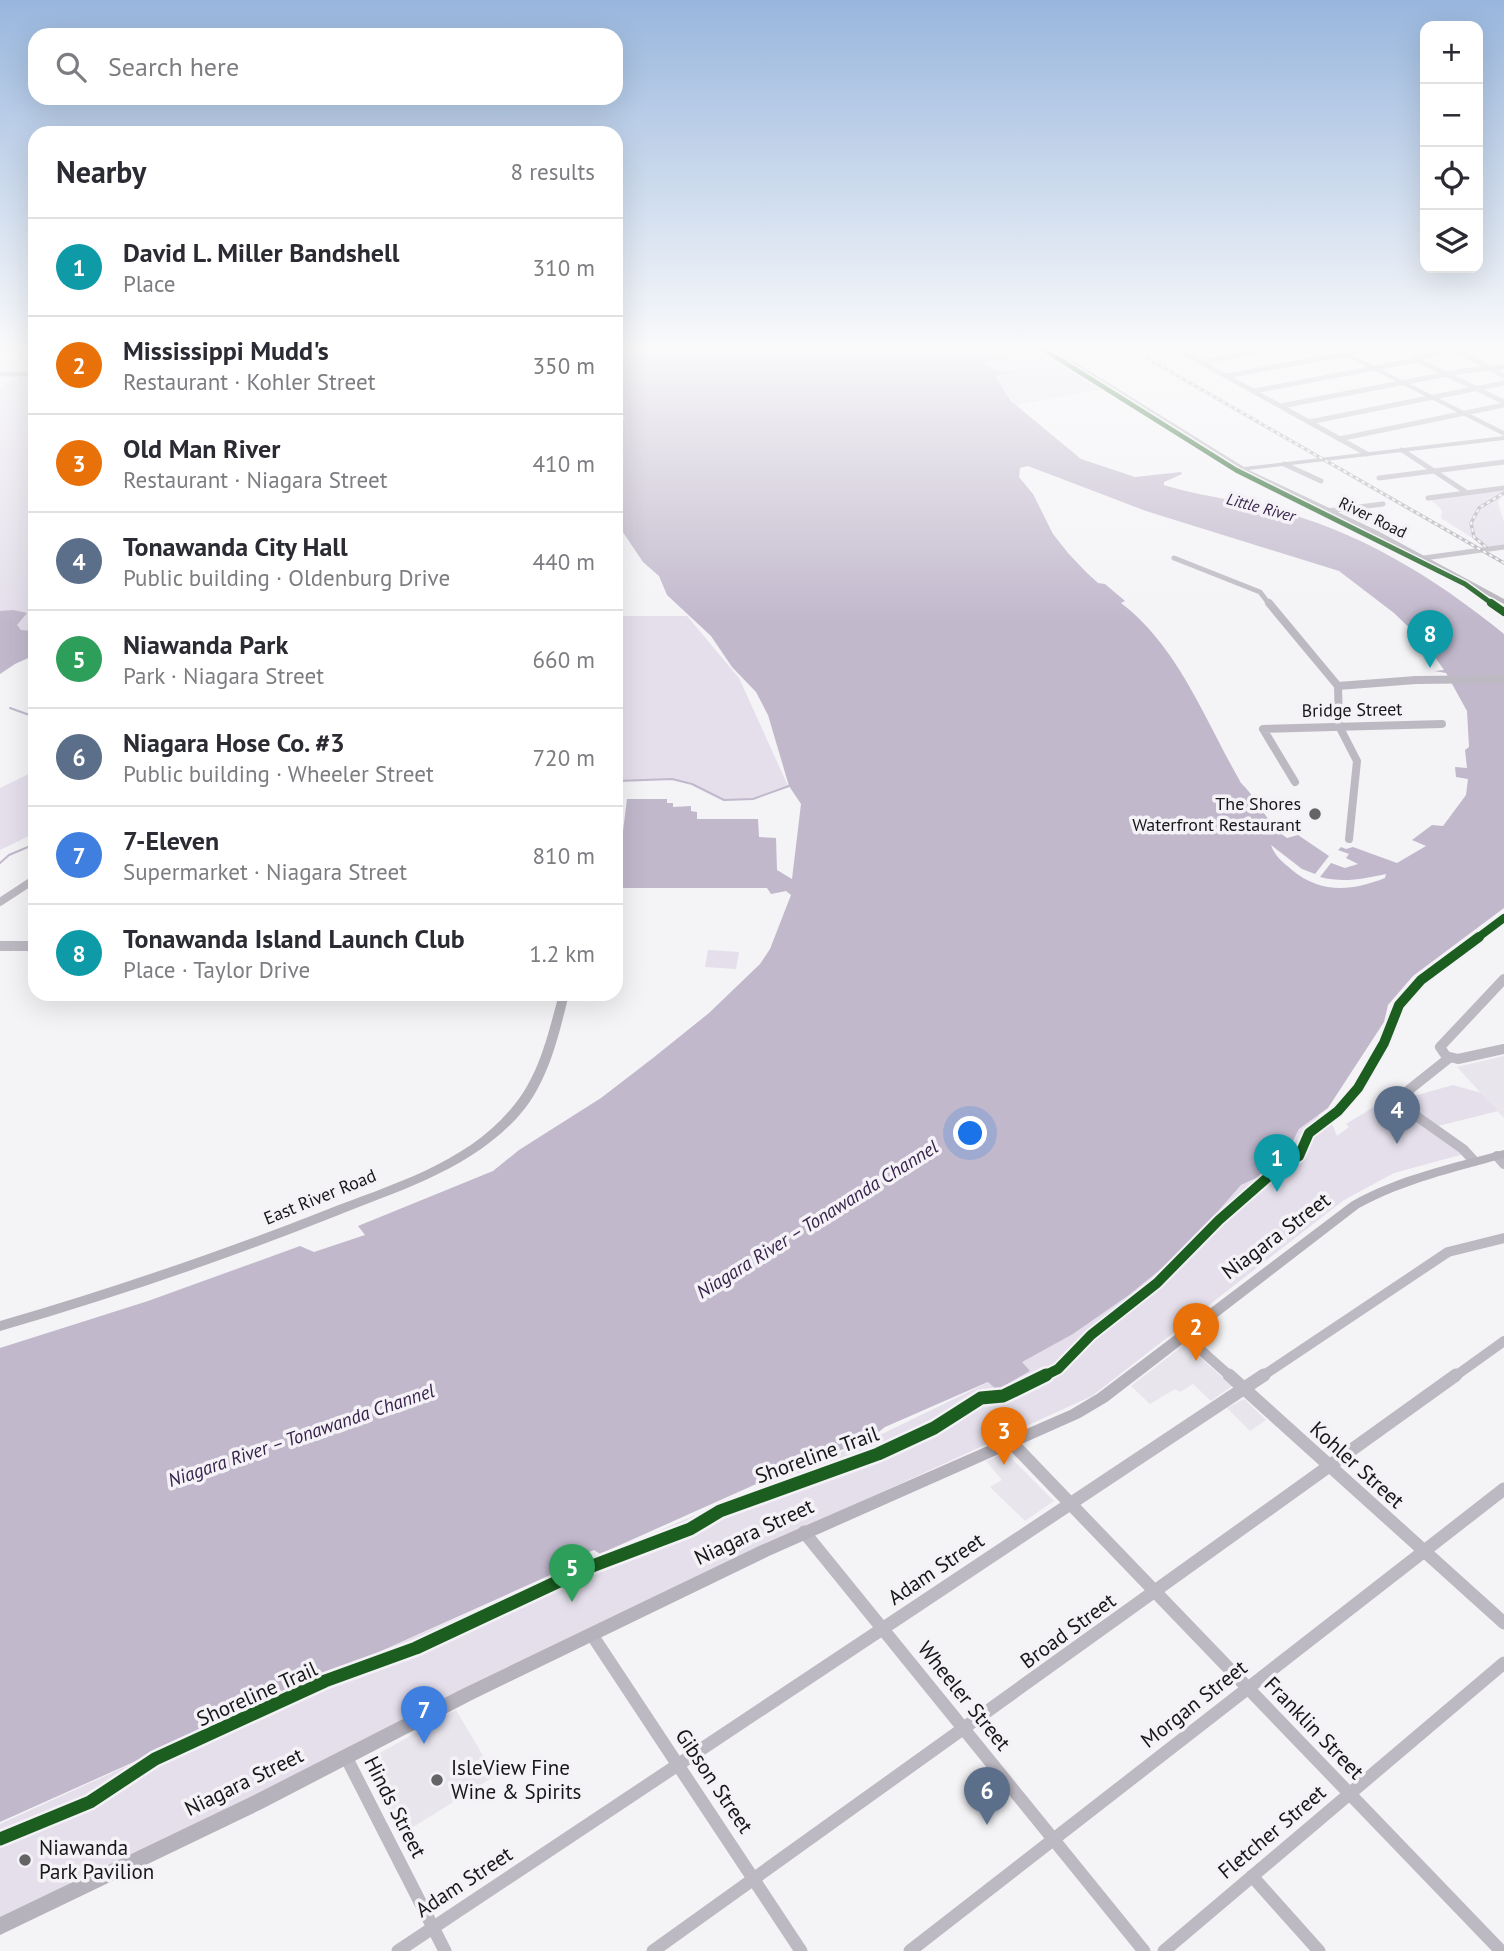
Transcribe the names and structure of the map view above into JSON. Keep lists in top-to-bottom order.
{
  "streets": {
    "main road": ["River Road", "East River Road", "Niagara Street"],
    "street": [
      "Bridge Street",
      "Kohler Street",
      "Adam Street",
      "Broad Street",
      "Wheeler Street",
      "Morgan Street",
      "Franklin Street",
      "Gibson Street",
      "Hinds Street",
      "Fletcher Street"
    ],
    "cycle path": ["Shoreline Trail"]
  },
  "crossings": [
    ["Niagara Street", "Kohler Street"],
    ["Niagara Street", "Wheeler Street"],
    ["Niagara Street", "Franklin Street"],
    ["Niagara Street", "Gibson Street"],
    ["Niagara Street", "Hinds Street"],
    ["Kohler Street", "Adam Street"],
    ["Kohler Street", "Broad Street"],
    ["Kohler Street", "Morgan Street"],
    ["Adam Street", "Wheeler Street"],
    ["Adam Street", "Franklin Street"],
    ["Adam Street", "Gibson Street"],
    ["Adam Street", "Hinds Street"],
    ["Broad Street", "Wheeler Street"],
    ["Broad Street", "Franklin Street"],
    ["Broad Street", "Gibson Street"],
    ["Wheeler Street", "Morgan Street"],
    ["Morgan Street", "Franklin Street"],
    ["Franklin Street", "Fletcher Street"]
  ],
  "water": ["Little River", "Niagara River – Tonawanda Channel"],
  "places": ["The Shores Waterfront Restaurant", "IsleView Fine Wine & Spirits", "Niawanda Park Pavilion"],
  "page": {
    "map_buttons": ["+", "−"],
    "search": "Search here",
    "heading": ["Nearby", "8 results"],
    "list": [
      {
        "mark": "1",
        "name": "David L. Miller Bandshell",
        "note": "Place",
        "value": "310 m"
      },
      {
        "mark": "2",
        "name": "Mississippi Mudd's",
        "note": "Restaurant · Kohler Street",
        "value": "350 m"
      },
      {
        "mark": "3",
        "name": "Old Man River",
        "note": "Restaurant · Niagara Street",
        "value": "410 m"
      },
      {
        "mark": "4",
        "name": "Tonawanda City Hall",
        "note": "Public building · Oldenburg Drive",
        "value": "440 m"
      },
      {
        "mark": "5",
        "name": "Niawanda Park",
        "note": "Park · Niagara Street",
        "value": "660 m"
      },
      {
        "mark": "6",
        "name": "Niagara Hose Co. #3",
        "note": "Public building · Wheeler Street",
        "value": "720 m"
      },
      {
        "mark": "7",
        "name": "7-Eleven",
        "note": "Supermarket · Niagara Street",
        "value": "810 m"
      },
      {
        "mark": "8",
        "name": "Tonawanda Island Launch Club",
        "note": "Place · Taylor Drive",
        "value": "1.2 km"
      }
    ],
    "pins": [
      "8",
      "4",
      "1",
      "2",
      "3",
      "5",
      "7",
      "6"
    ]
  }
}
